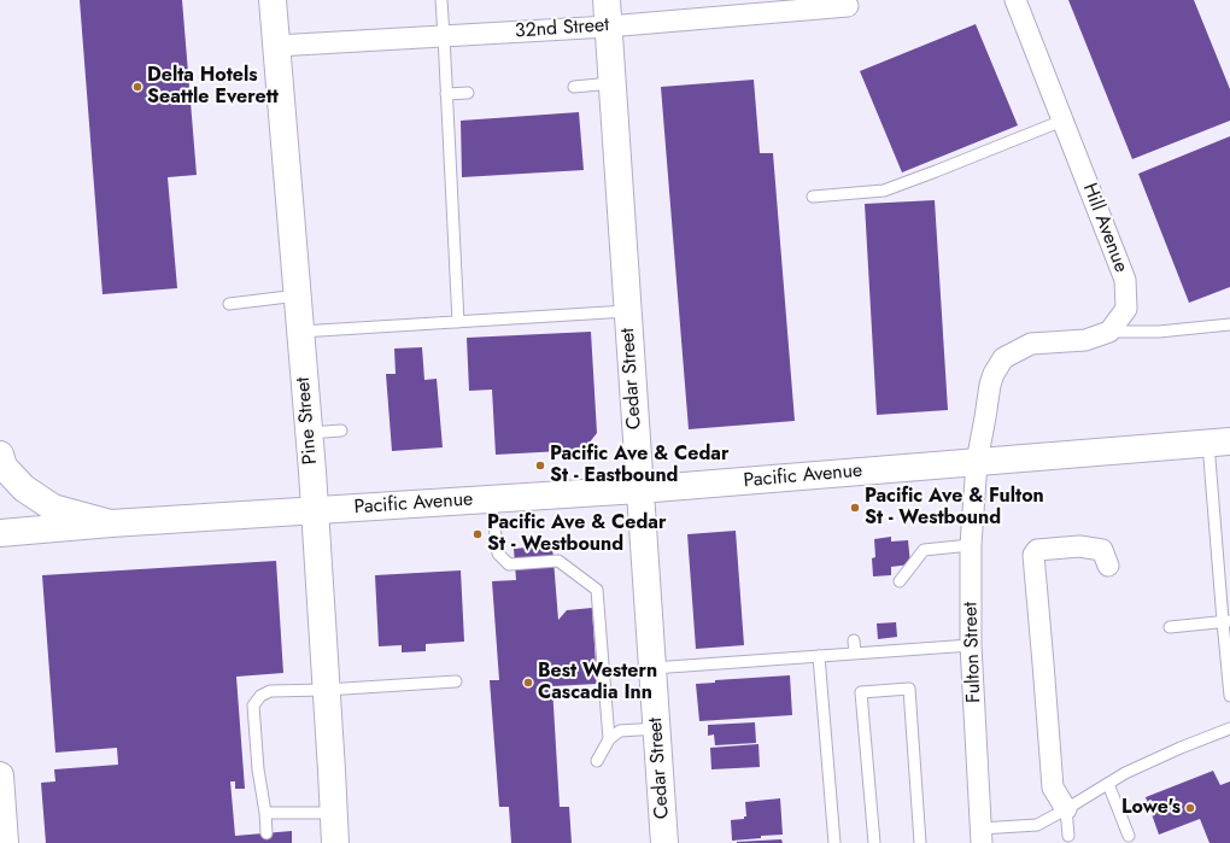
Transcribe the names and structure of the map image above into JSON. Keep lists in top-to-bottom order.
{
  "streets": {
    "main road": ["Cedar Street", "Pine Street", "Pacific Avenue"],
    "street": ["32nd Street", "Hill Avenue", "Fulton Street"]
  },
  "crossings": [
    ["32nd Street", "Cedar Street"],
    ["32nd Street", "Pine Street"],
    ["Cedar Street", "Pacific Avenue"],
    ["Pine Street", "Pacific Avenue"],
    ["Pacific Avenue", "Fulton Street"]
  ],
  "places": [
    "Delta Hotels Seattle Everett",
    "Pacific Ave & Cedar St - Eastbound",
    "Pacific Ave & Fulton St - Westbound",
    "Pacific Ave & Cedar St - Westbound",
    "Best Western Cascadia Inn",
    "Lowe's"
  ]
}
